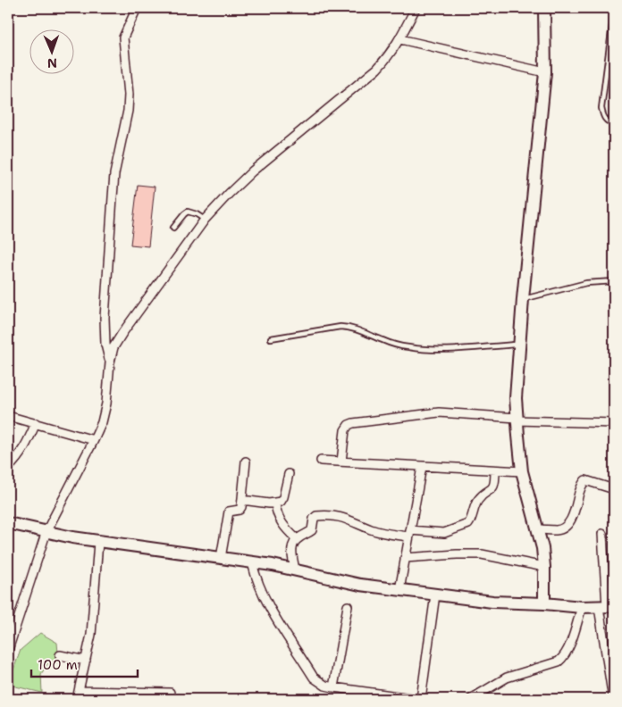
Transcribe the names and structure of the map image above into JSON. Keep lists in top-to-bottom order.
{
  "scale_bar": "100 m",
  "north": "bottom"
}
